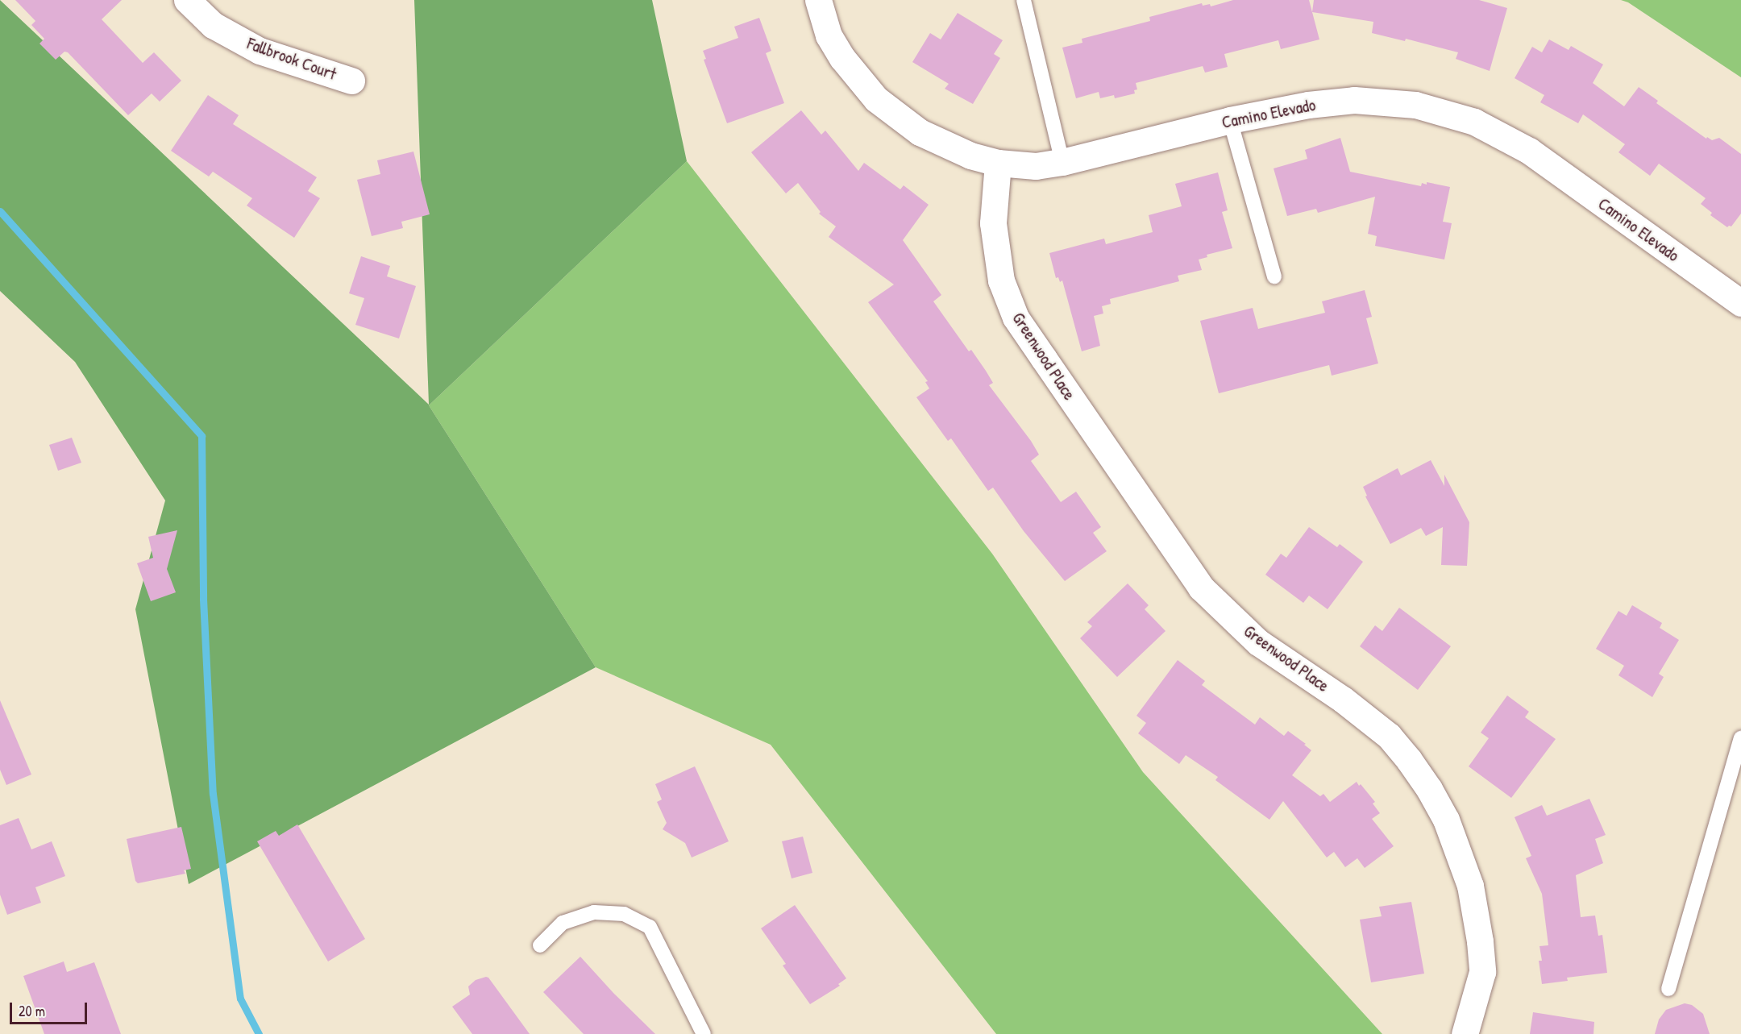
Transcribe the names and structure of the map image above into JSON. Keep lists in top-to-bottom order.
{
  "streets": {
    "street": ["Fallbrook Court", "Camino Elevado", "Greenwood Place"]
  },
  "crossings": [
    ["Camino Elevado", "Greenwood Place"]
  ],
  "scale_bar": "20 m"
}
